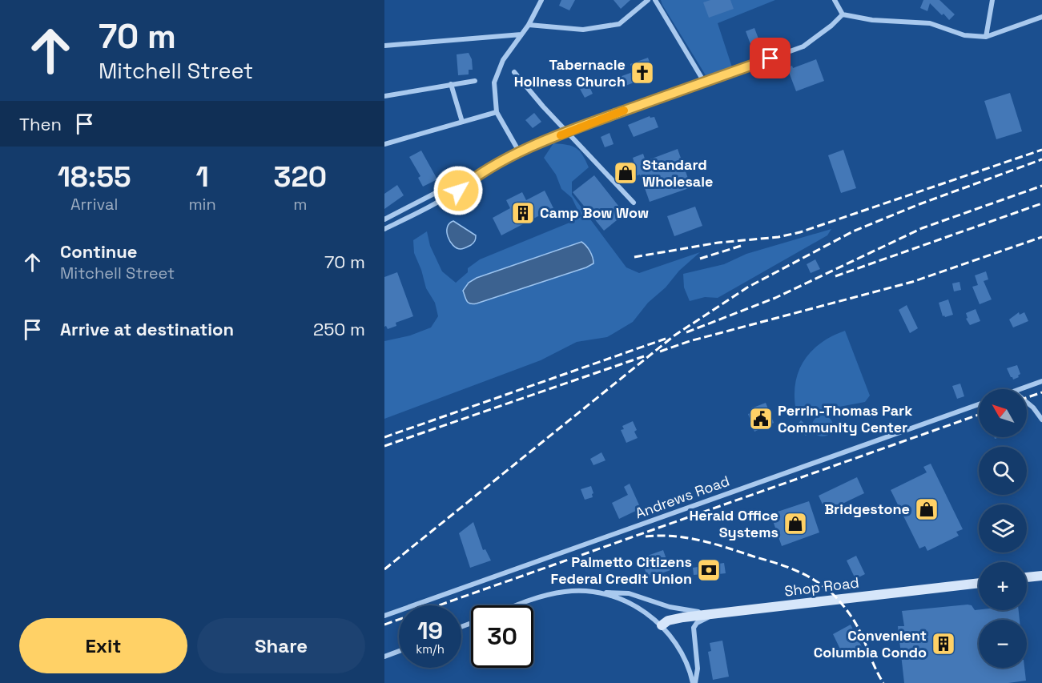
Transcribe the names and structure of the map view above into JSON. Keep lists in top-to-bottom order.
{
  "streets": {
    "street": ["Andrews Road", "Shop Road"]
  },
  "places": {
    "church": ["Tabernacle Holiness Church"],
    "shop": ["Standard Wholesale", "Bridgestone", "Herald Office Systems"],
    "building": ["Camp Bow Wow", "Convenient Columbia Condo"],
    "public building": ["Perrin-Thomas Park Community Center"],
    "bank": ["Palmetto Citizens Federal Credit Union"]
  },
  "north": "top left",
  "page": {
    "turn": ["70 m", "Mitchell Street"],
    "then": "Then",
    "eta": [
      "18:55",
      "Arrival",
      "1",
      "min",
      "320",
      "m"
    ],
    "list": [
      {
        "name": "Continue",
        "note": "Mitchell Street",
        "value": "70 m"
      },
      {
        "name": "Arrive at destination",
        "value": "250 m"
      }
    ],
    "map_buttons": ["+", "−"],
    "speed": "19 km/h",
    "limit": "30",
    "buttons": ["Exit", "Share"]
  }
}
